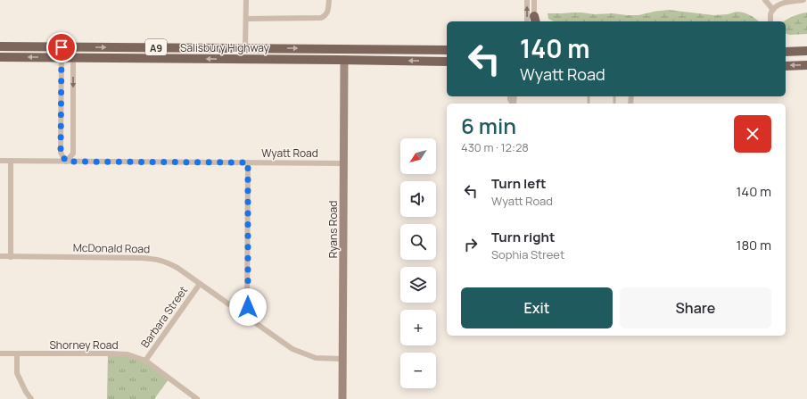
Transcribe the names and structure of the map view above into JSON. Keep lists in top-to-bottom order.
{
  "streets": {
    "main road": ["A9", "Salisbury Highway"],
    "street": [
      "Wyatt Road",
      "Ryans Road",
      "McDonald Road",
      "Barbara Street",
      "Shorney Road"
    ]
  },
  "crossings": [
    ["Salisbury Highway", "Ryans Road"],
    ["Wyatt Road", "Ryans Road"],
    ["Ryans Road", "McDonald Road"],
    ["McDonald Road", "Barbara Street"],
    ["Barbara Street", "Shorney Road"]
  ],
  "north": "bottom left",
  "page": {
    "turn": ["140 m", "Wyatt Road"],
    "heading": ["6 min", "430 m · 12:28"],
    "map_buttons": ["+", "−"],
    "list": [
      {
        "name": "Turn left",
        "note": "Wyatt Road",
        "value": "140 m"
      },
      {
        "name": "Turn right",
        "note": "Sophia Street",
        "value": "180 m"
      }
    ],
    "buttons": ["Exit", "Share"]
  }
}
